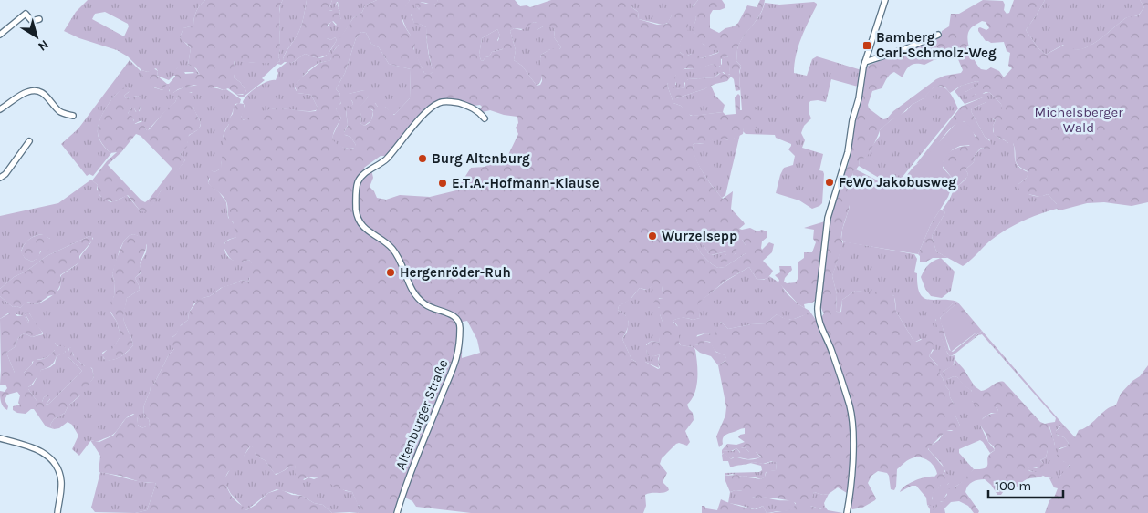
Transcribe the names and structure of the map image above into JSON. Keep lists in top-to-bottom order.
{
  "streets": {
    "street": ["Altenburger Straße"]
  },
  "parks": ["Michelsberger Wald"],
  "places": {
    "transit": ["Bamberg Carl-Schmolz-Weg"],
    "other": [
      "Burg Altenburg",
      "FeWo Jakobusweg",
      "E.T.A.-Hofmann-Klause",
      "Wurzelsepp",
      "Hergenröder-Ruh"
    ]
  },
  "scale_bar": "100 m",
  "north": "bottom right"
}
